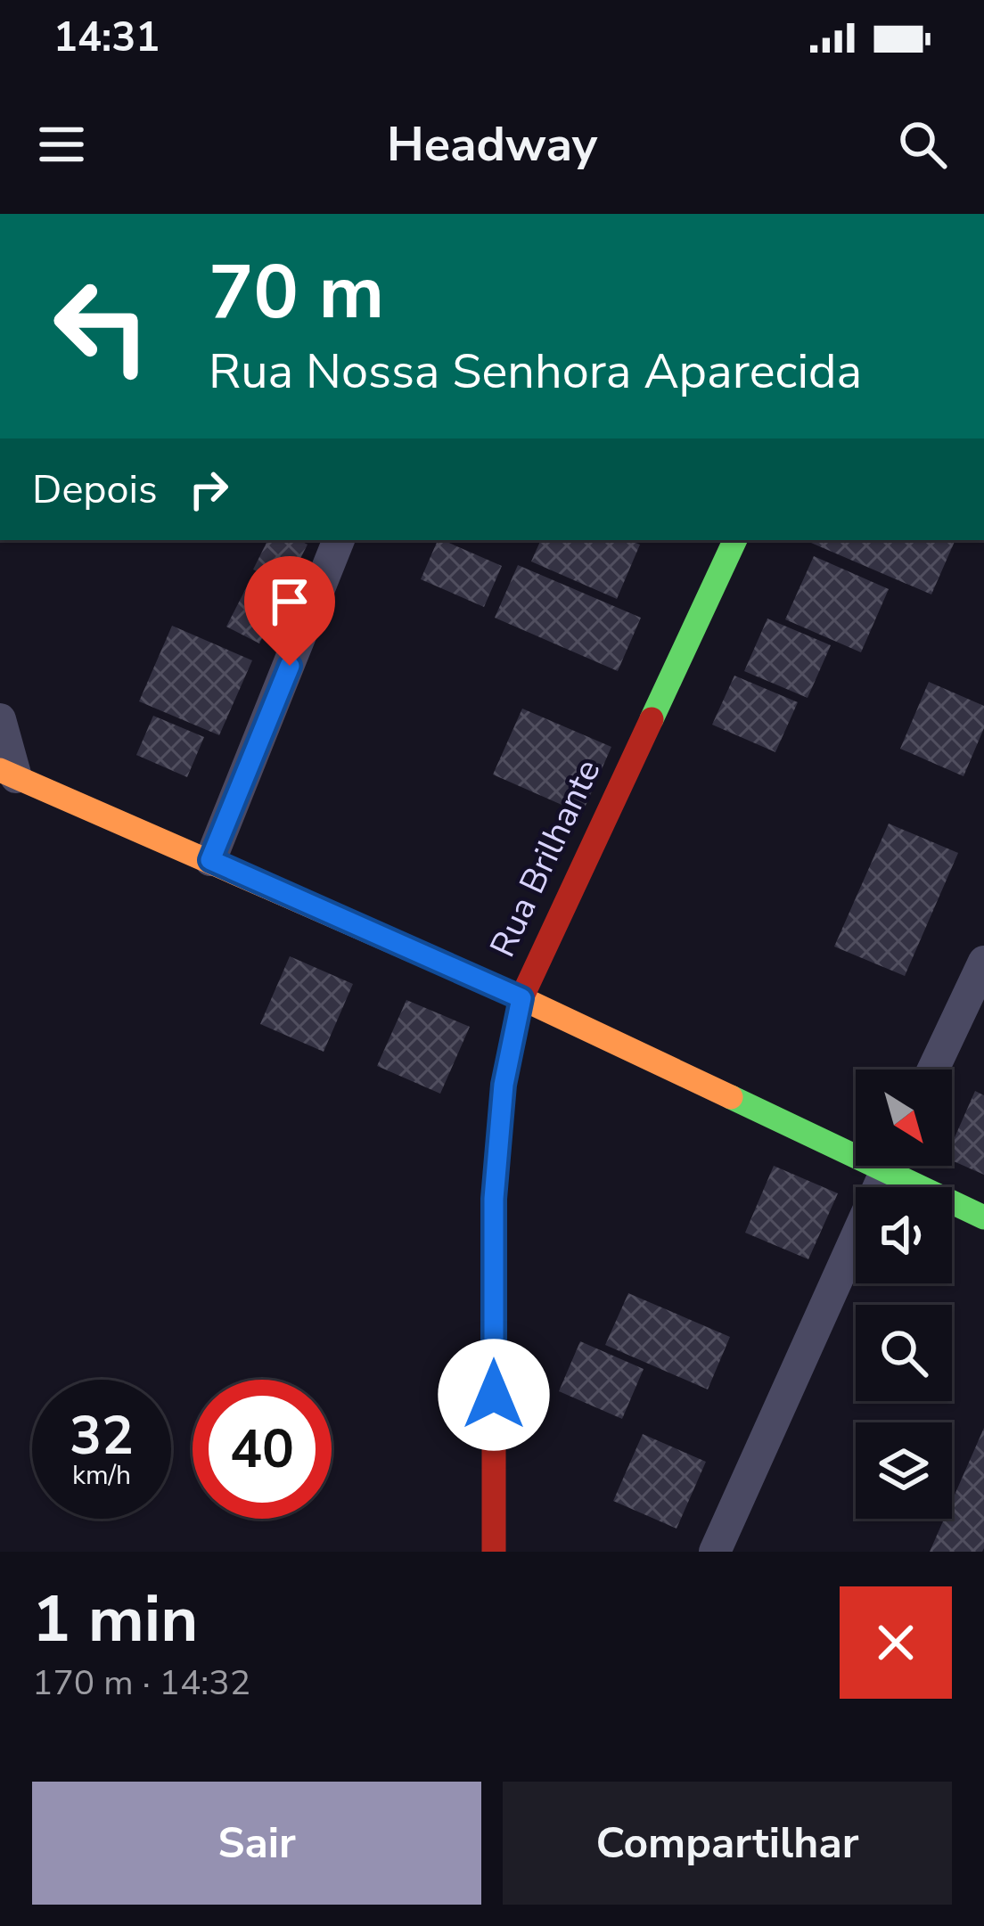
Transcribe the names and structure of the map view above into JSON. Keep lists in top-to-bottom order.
{
  "streets": {
    "street": ["Rua Brilhante"]
  },
  "north": "bottom right",
  "page": {
    "status": "14:31",
    "header": "Headway",
    "turn": ["70 m", "Rua Nossa Senhora Aparecida"],
    "then": "Depois",
    "speed": "32 km/h",
    "limit": "40",
    "heading": ["1 min", "170 m · 14:32"],
    "buttons": ["Sair", "Compartilhar"]
  }
}
